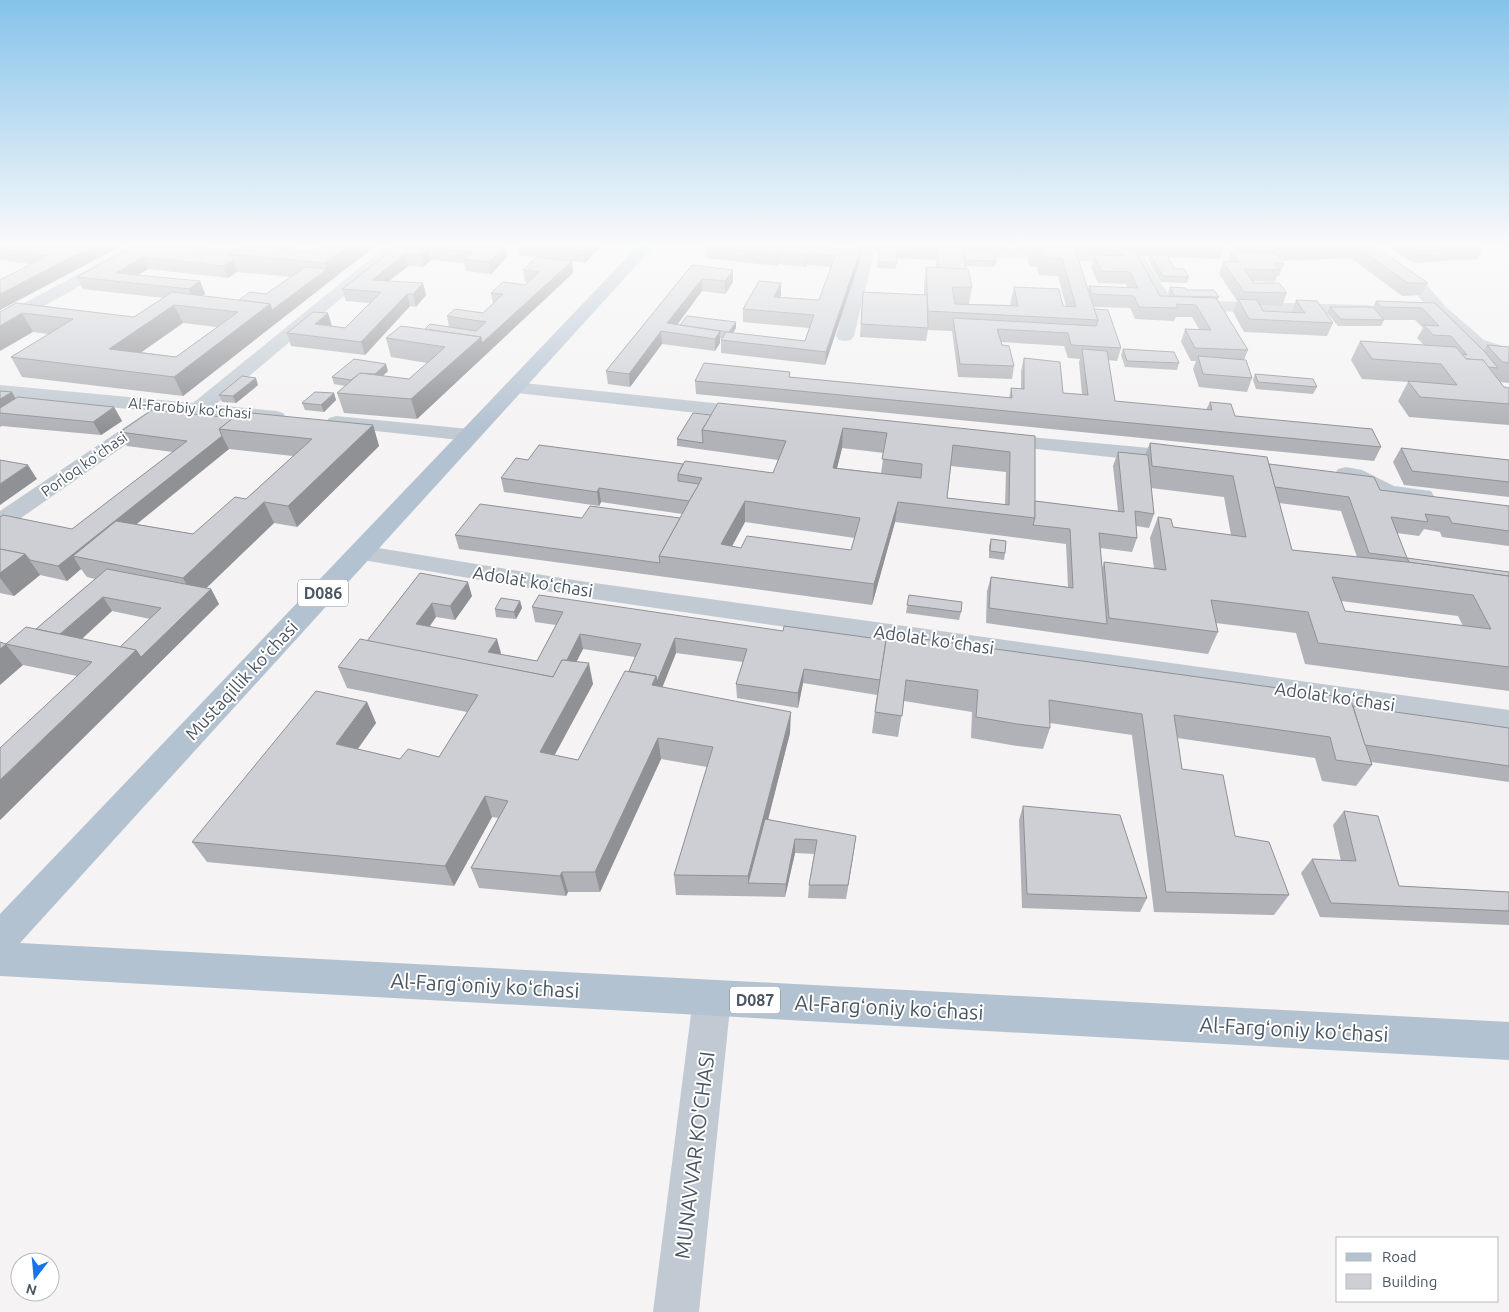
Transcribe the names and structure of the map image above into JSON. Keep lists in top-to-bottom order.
{
  "streets": {
    "main road": [
      "D086",
      "Mustaqillik koʻchasi",
      "Al-Fargʻoniy koʻchasi",
      "D087"
    ],
    "street": [
      "Al-Farobiy koʻchasi",
      "Porloq koʻchasi",
      "Adolat koʻchasi",
      "MUNAVVAR KO'CHASI"
    ]
  },
  "crossings": [
    ["Al-Farobiy koʻchasi", "Porloq koʻchasi"],
    ["Al-Farobiy koʻchasi", "Mustaqillik koʻchasi"],
    ["Adolat koʻchasi", "Mustaqillik koʻchasi"],
    ["Al-Fargʻoniy koʻchasi", "MUNAVVAR KO'CHASI"]
  ],
  "legend": ["Road", "Building"],
  "north": "bottom"
}
